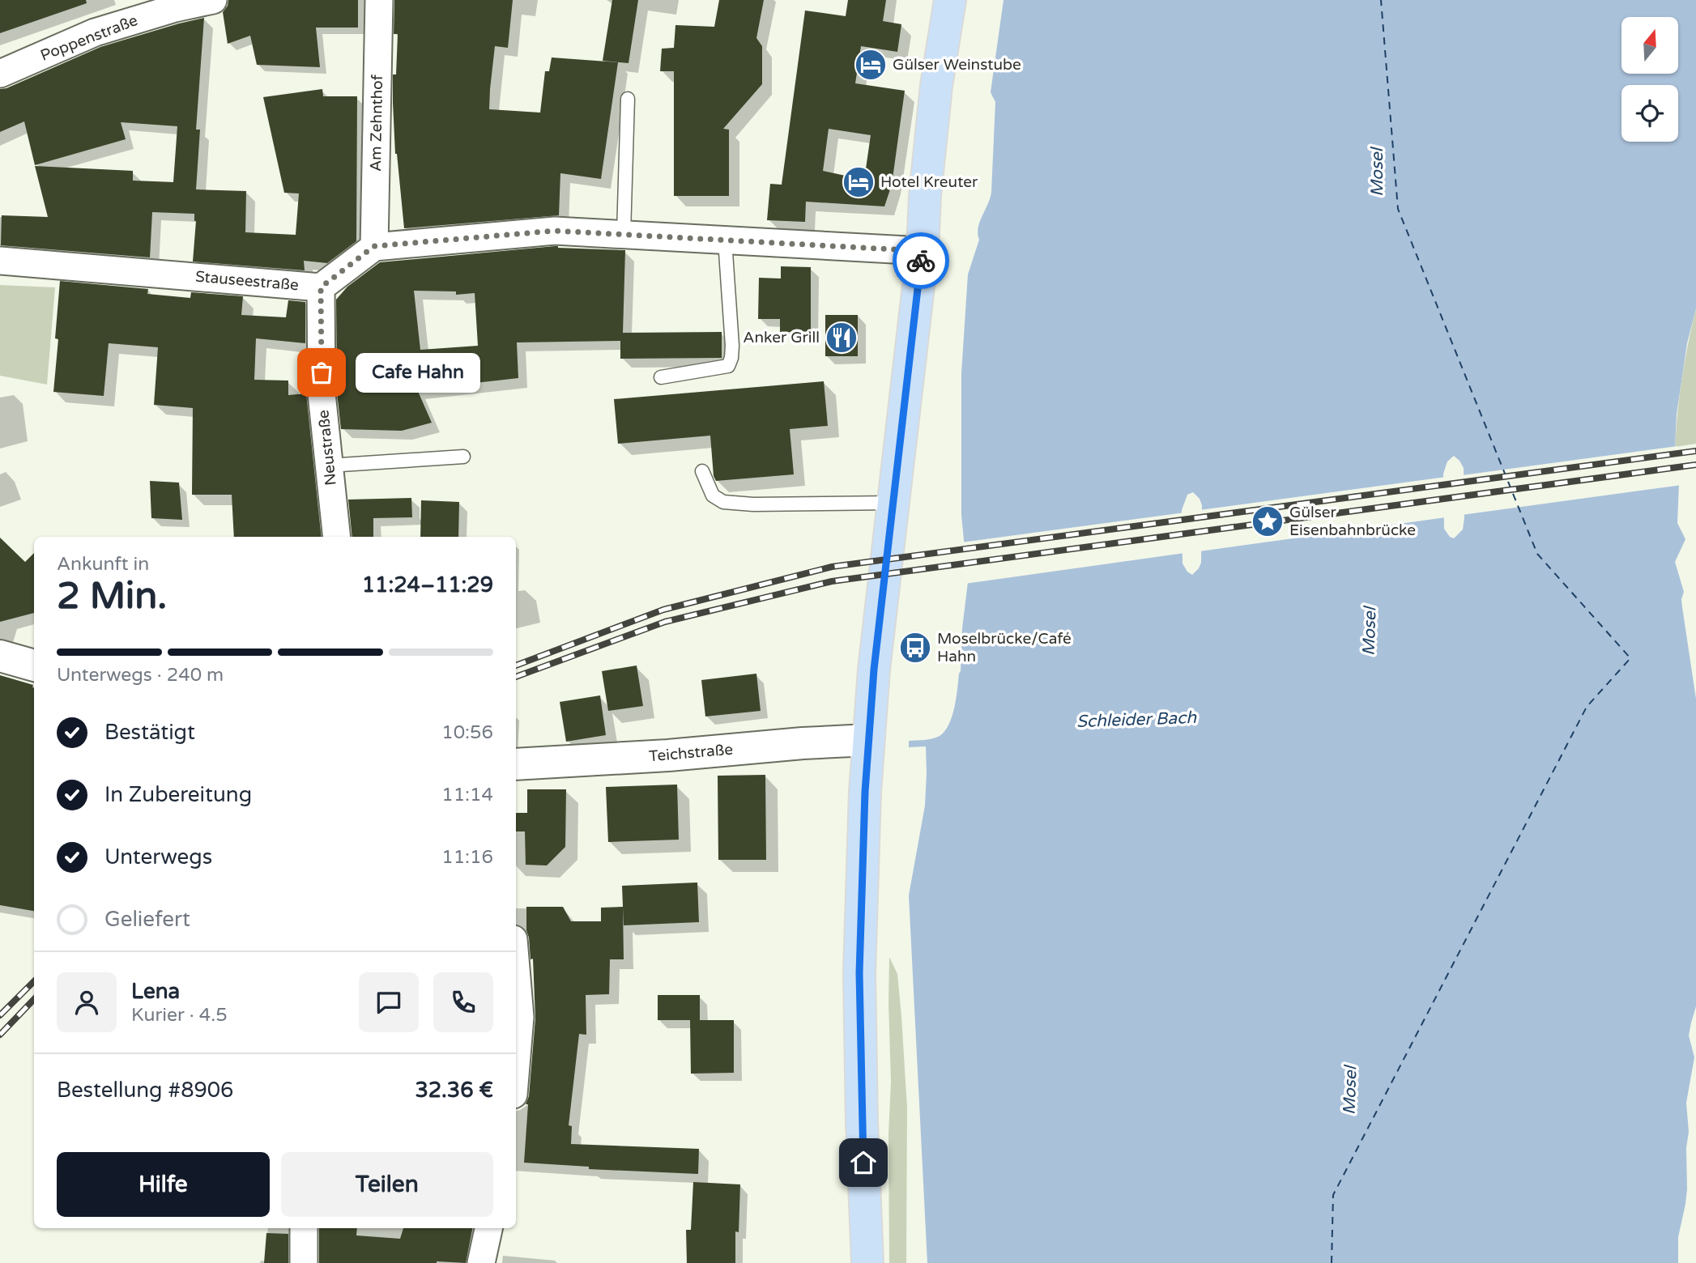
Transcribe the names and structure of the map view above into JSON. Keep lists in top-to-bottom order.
{
  "streets": {
    "street": [
      "Poppenstraße",
      "Am Zehnthof",
      "Stauseestraße",
      "Neustraße",
      "Teichstraße"
    ]
  },
  "crossings": [
    ["Am Zehnthof", "Stauseestraße"],
    ["Stauseestraße", "Neustraße"]
  ],
  "water": ["Mosel", "Schleider Bach"],
  "places": {
    "hotel": ["Gülser Weinstube", "Hotel Kreuter"],
    "restaurant": ["Anker Grill"],
    "other": ["Cafe Hahn"],
    "place": ["Gülser Eisenbahnbrücke"],
    "bus stop": ["Moselbrücke/Café Hahn"]
  },
  "north": "top",
  "page": {
    "bubble": "Cafe Hahn",
    "heading": ["2 Min.", "Ankunft in", "11:24–11:29"],
    "panel": [
      "Lena",
      "Kurier · 4.5",
      "Bestellung #8906",
      "32.36 €"
    ],
    "bar": "Unterwegs · 240 m",
    "list": [
      ["Bestätigt", "10:56"],
      ["In Zubereitung", "11:14"],
      ["Unterwegs", "11:16"],
      "Geliefert"
    ],
    "buttons": ["Hilfe", "Teilen"]
  }
}
